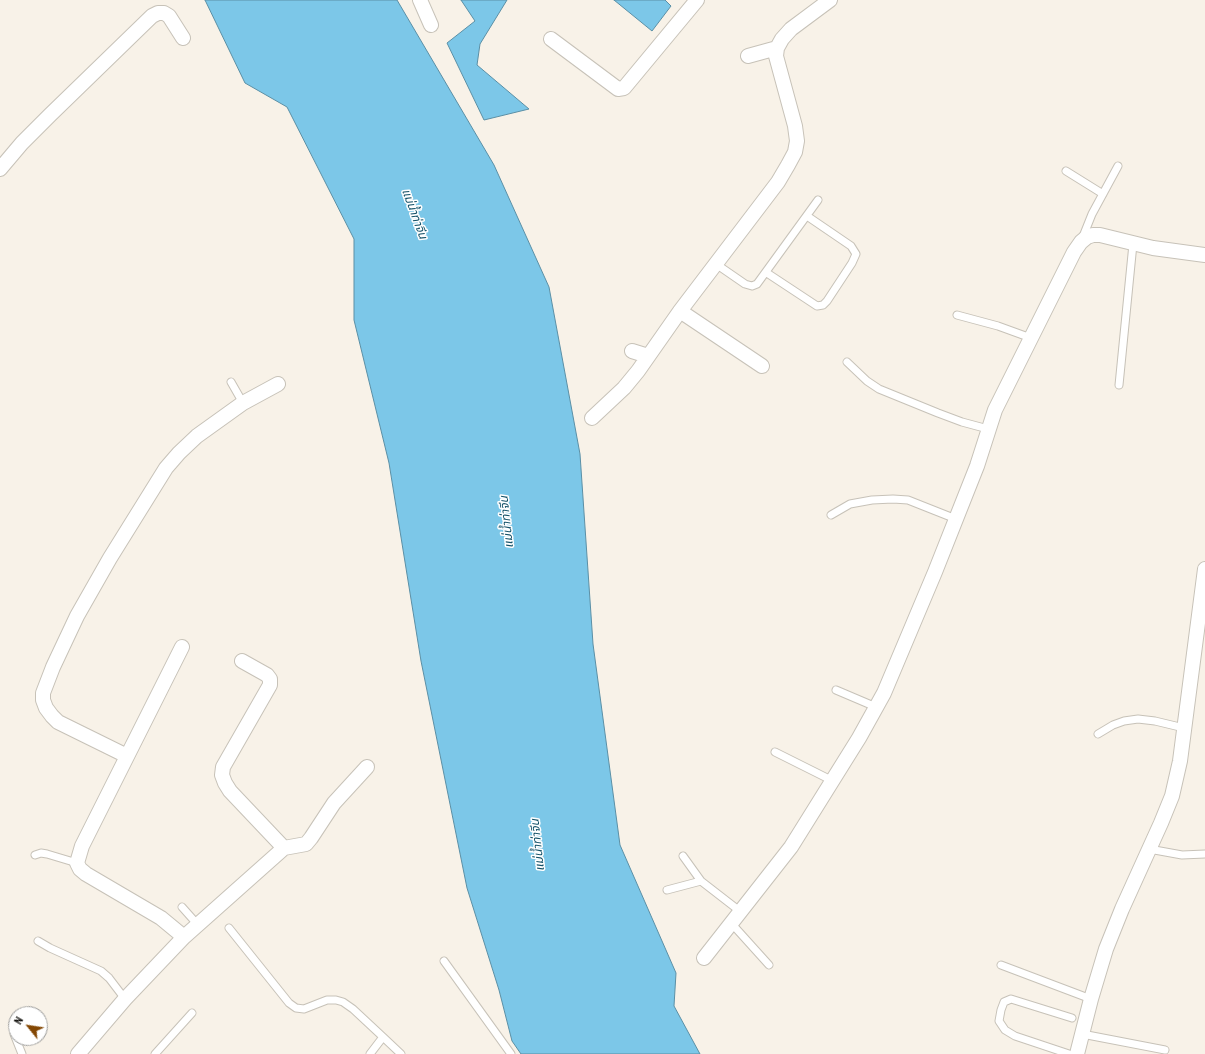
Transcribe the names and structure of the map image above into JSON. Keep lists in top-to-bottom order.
{
  "water": ["แม่น้ำท่าจีน"],
  "north": "top left"
}
